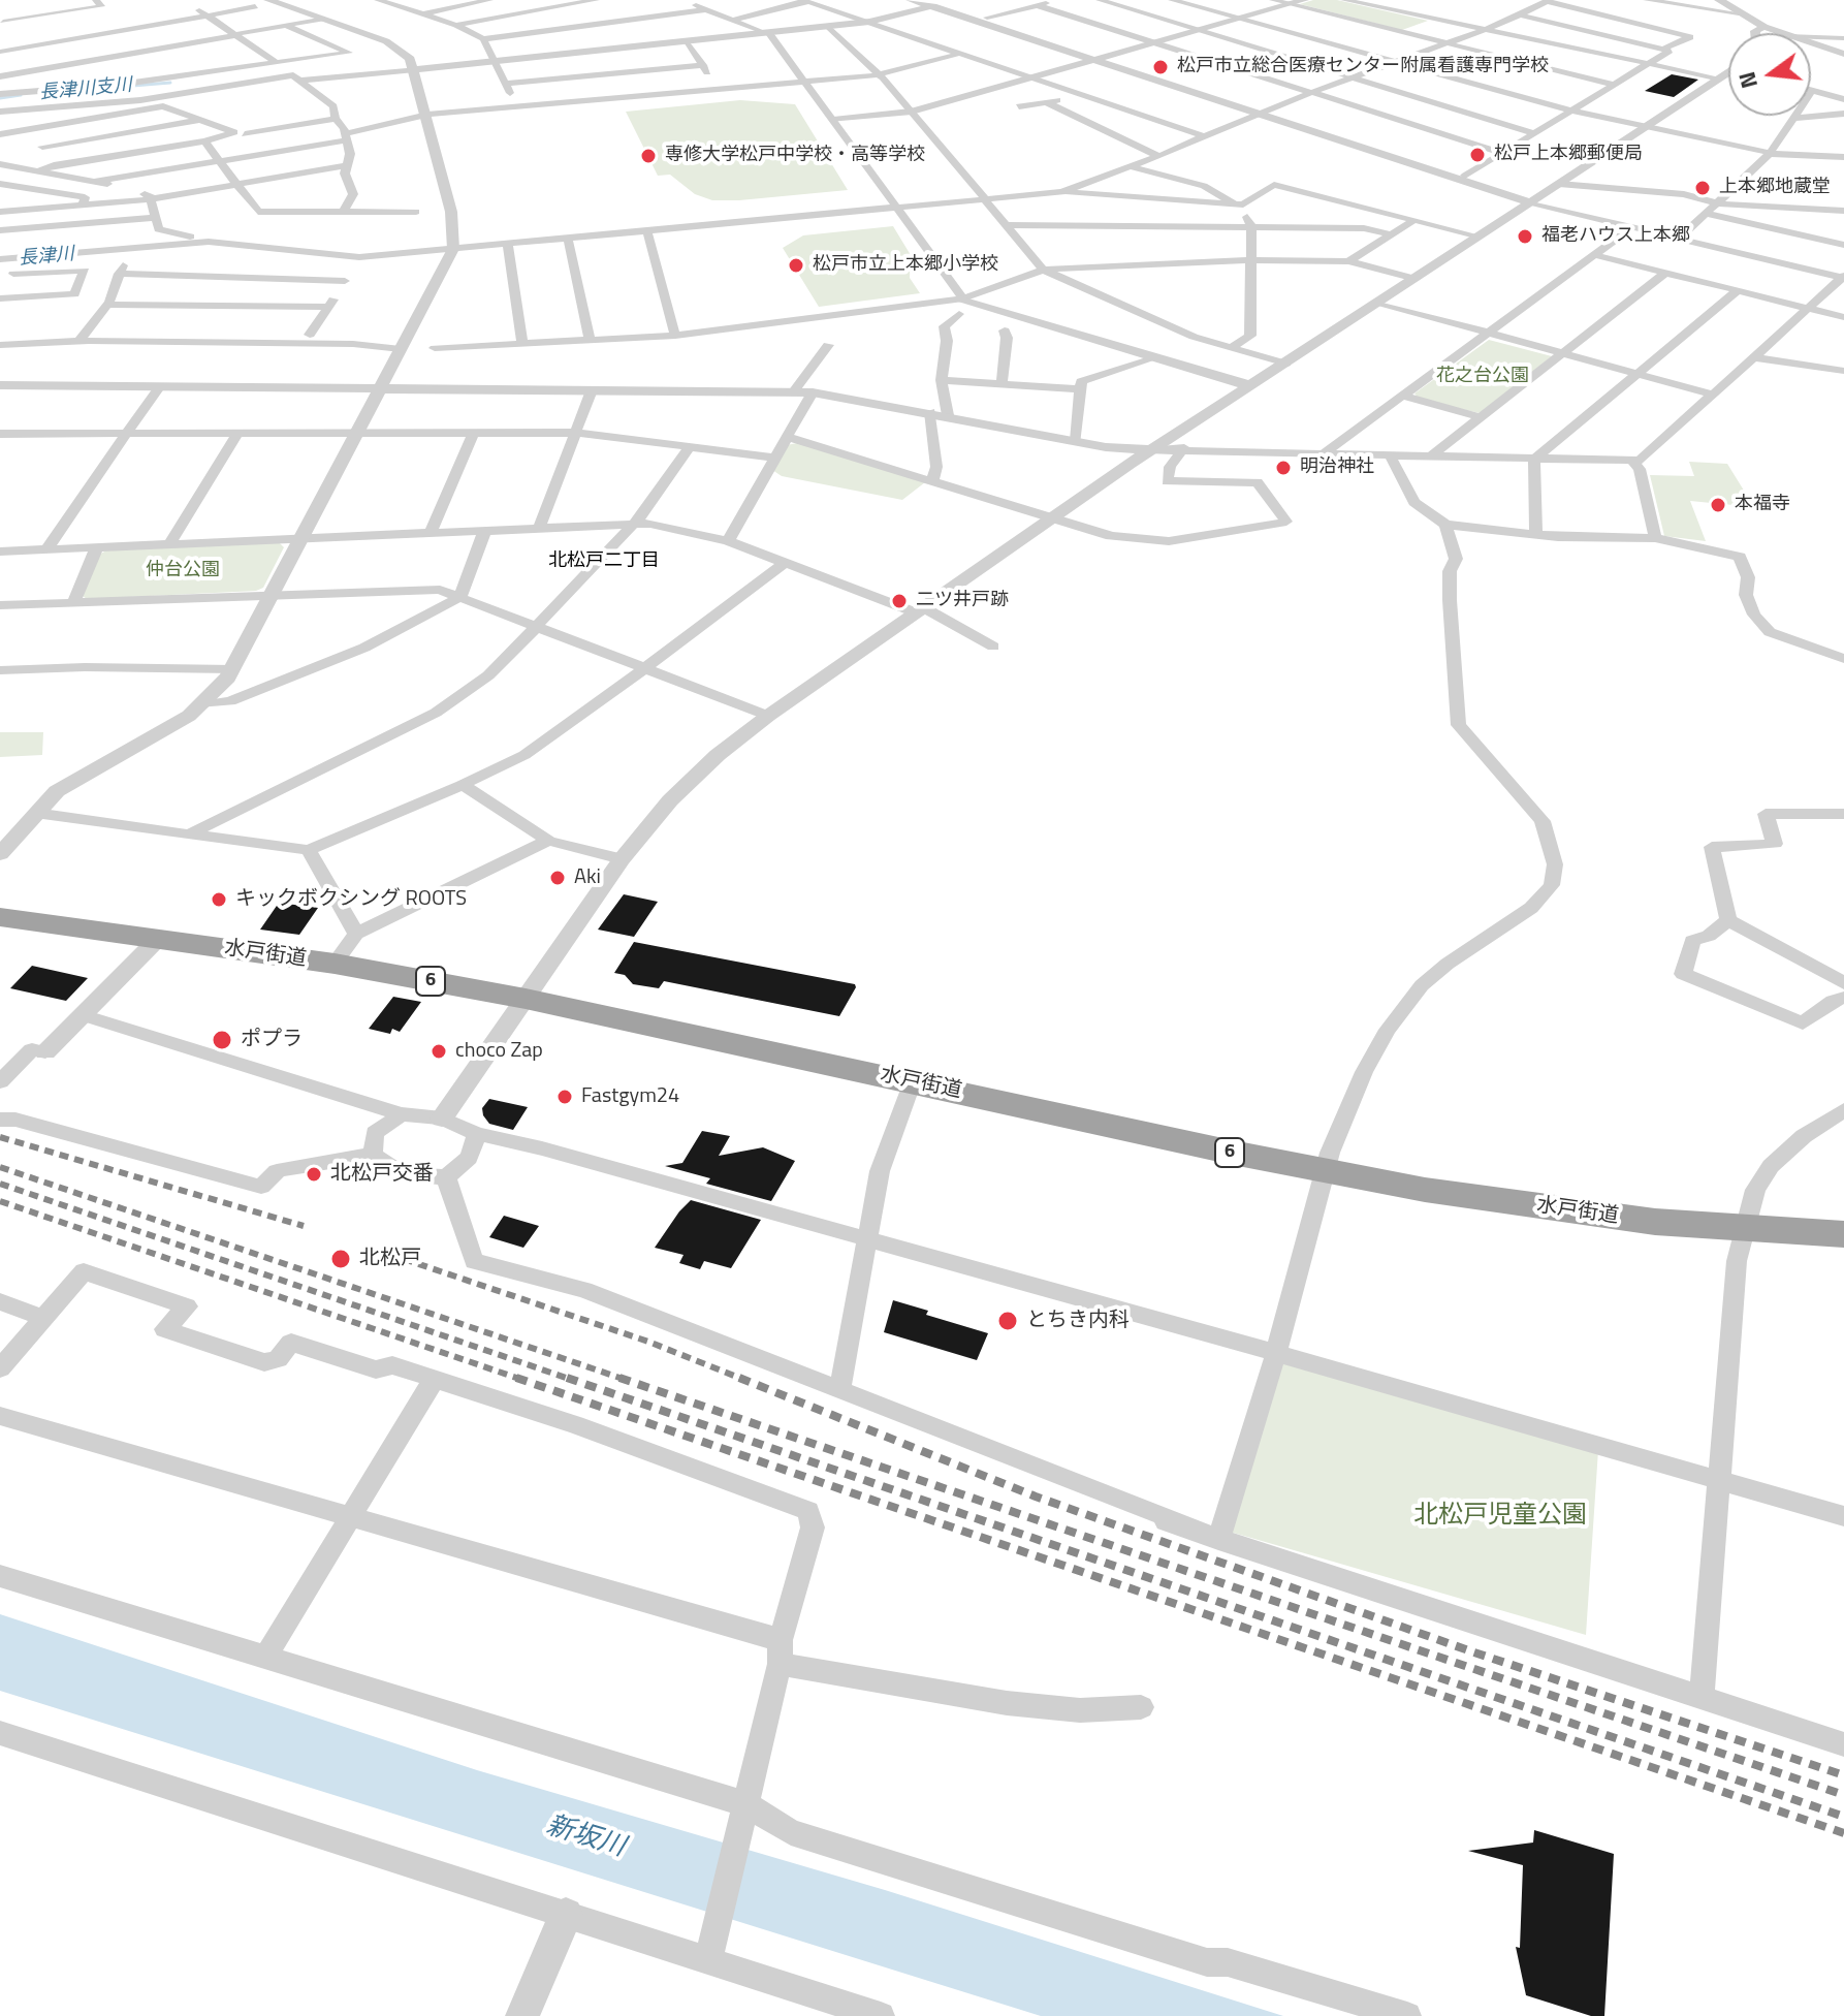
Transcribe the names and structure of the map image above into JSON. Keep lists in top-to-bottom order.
{
  "streets": {
    "highway": ["水戸街道", "6"]
  },
  "districts": ["北松戸二丁目"],
  "water": ["長津川支川", "長津川", "新坂川"],
  "parks": ["花之台公園", "仲台公園", "北松戸児童公園"],
  "places": [
    "松戸市立総合医療センター附属看護専門学校",
    "松戸上本郷郵便局",
    "専修大学松戸中学校・高等学校",
    "上本郷地蔵堂",
    "福老ハウス上本郷",
    "松戸市立上本郷小学校",
    "明治神社",
    "本福寺",
    "二ツ井戸跡",
    "Aki",
    "キックボクシング ROOTS",
    "ポプラ",
    "choco Zap",
    "Fastgym24",
    "北松戸交番",
    "北松戸",
    "とちき内科"
  ],
  "north": "left"
}
